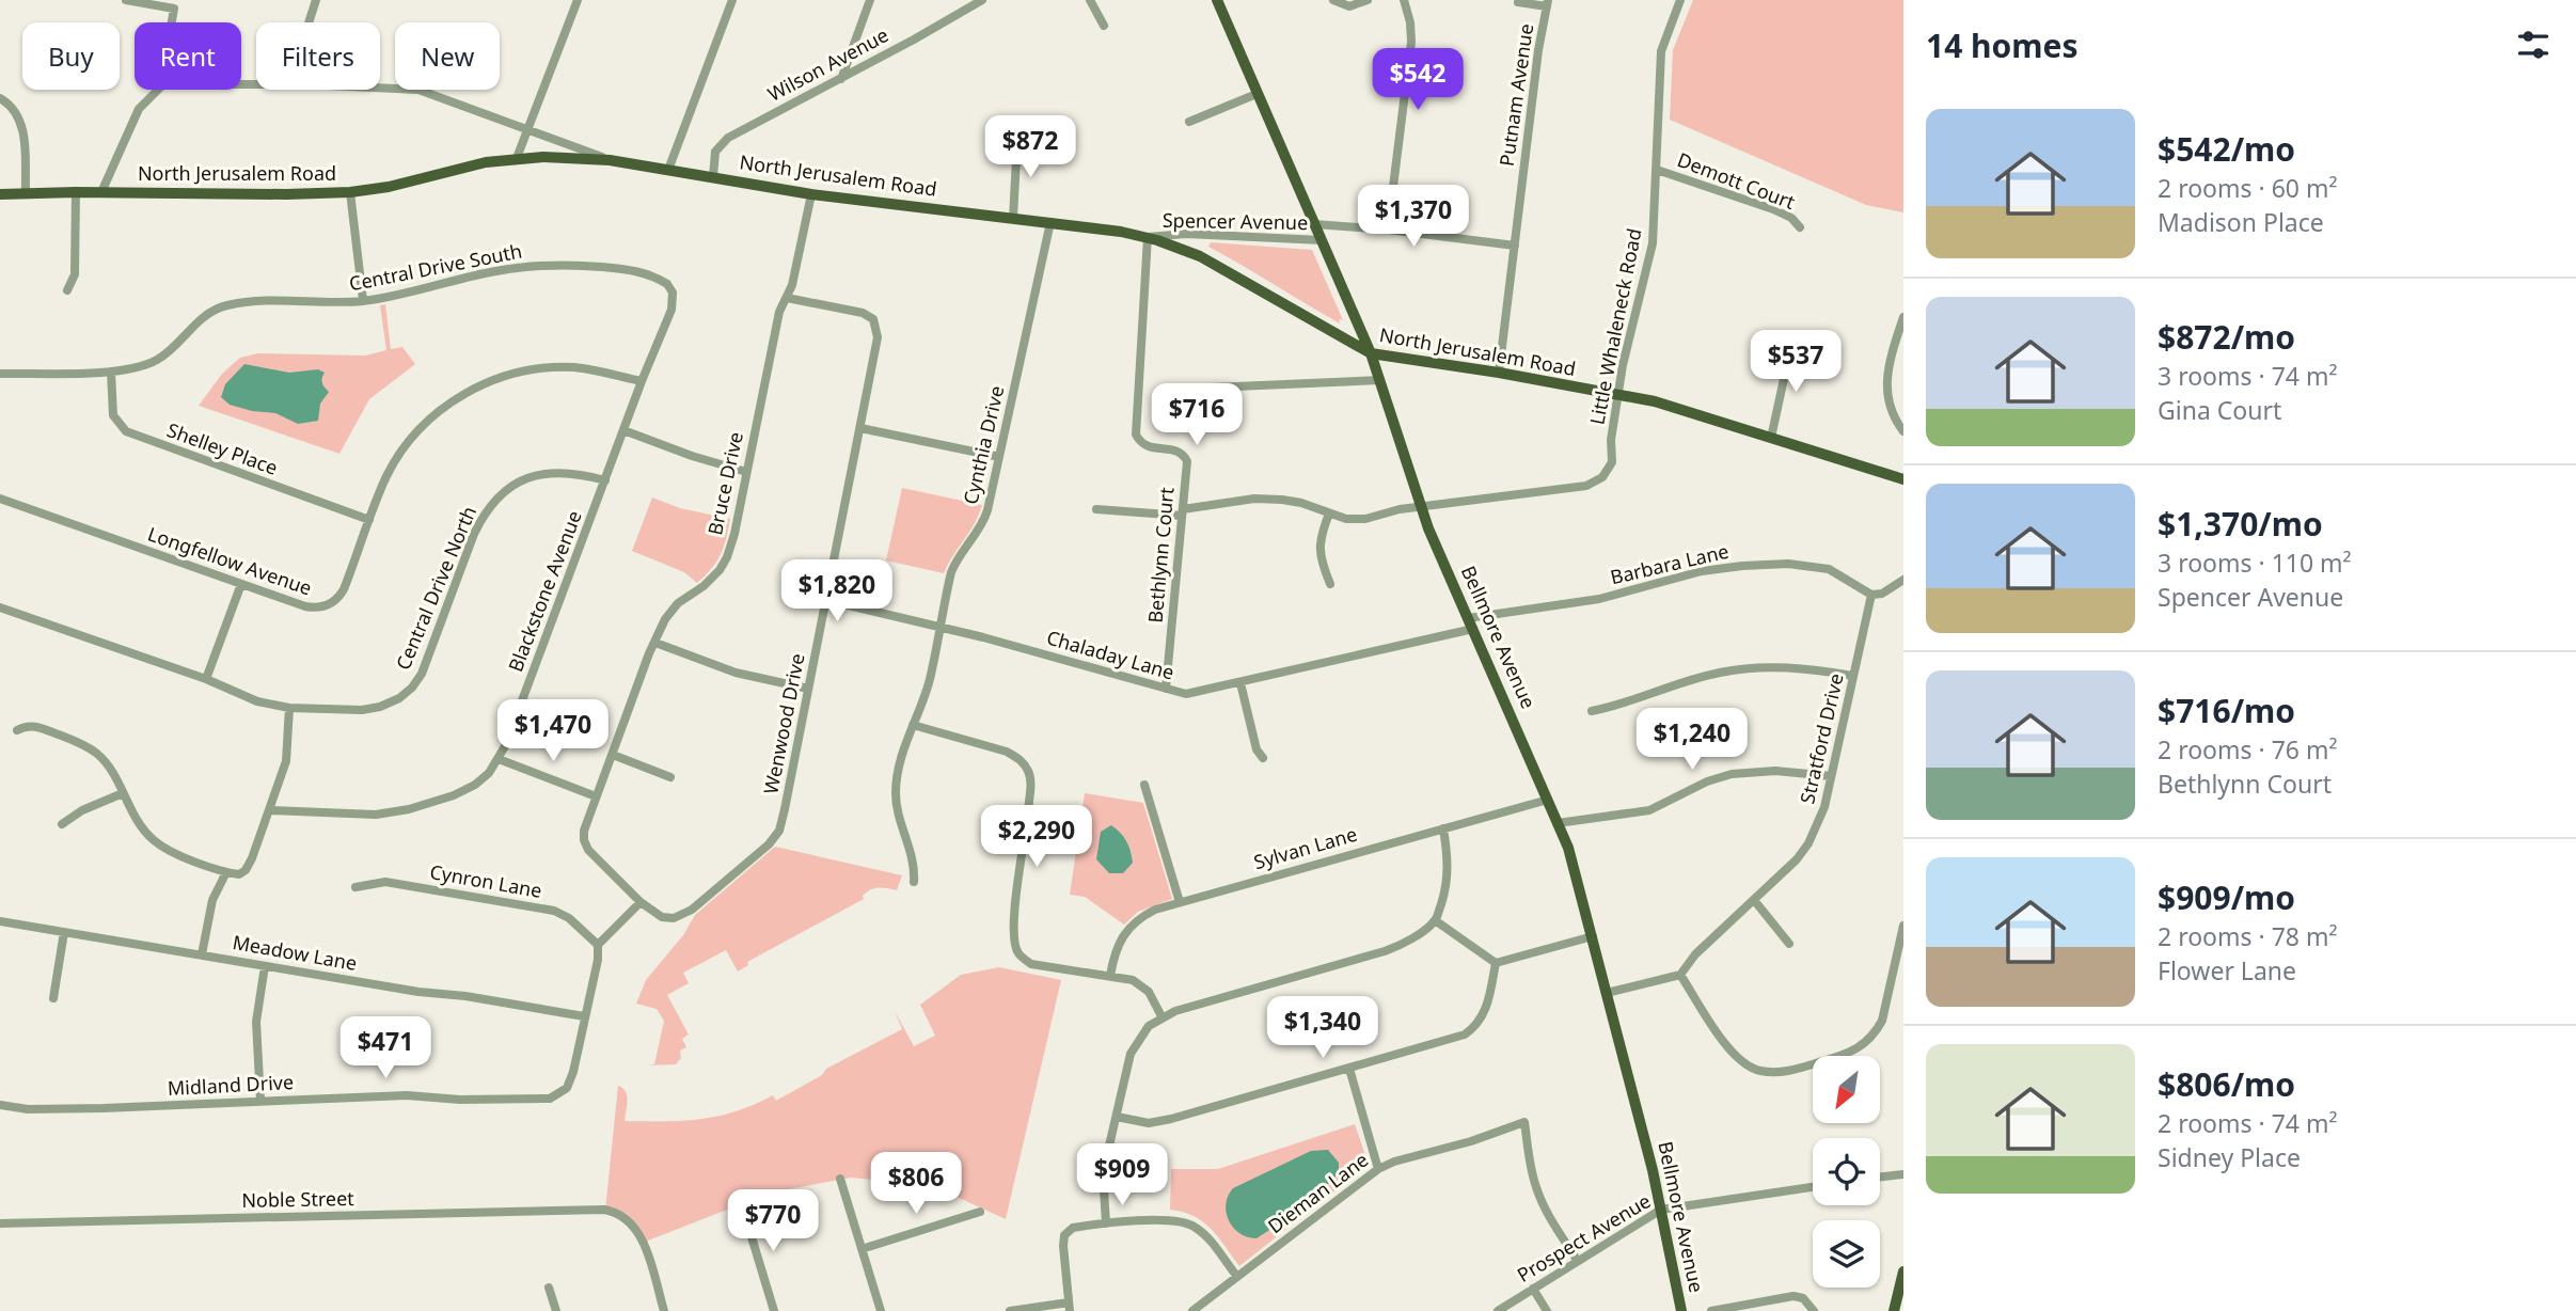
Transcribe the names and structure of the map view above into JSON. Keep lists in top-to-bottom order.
{
  "streets": {
    "main road": ["North Jerusalem Road", "Bellmore Avenue"],
    "street": [
      "Wilson Avenue",
      "Putnam Avenue",
      "Demott Court",
      "Spencer Avenue",
      "Central Drive South",
      "Little Whaleneck Road",
      "Cynthia Drive",
      "Shelley Place",
      "Bruce Drive",
      "Bethlynn Court",
      "Longfellow Avenue",
      "Barbara Lane",
      "Central Drive North",
      "Blackstone Avenue",
      "Chaladay Lane",
      "Wenwood Drive",
      "Stratford Drive",
      "Sylvan Lane",
      "Cynron Lane",
      "Meadow Lane",
      "Midland Drive",
      "Dieman Lane",
      "Noble Street",
      "Prospect Avenue"
    ]
  },
  "crossings": [
    ["Wilson Avenue", "North Jerusalem Road"],
    ["Putnam Avenue", "North Jerusalem Road"],
    ["Putnam Avenue", "Spencer Avenue"],
    ["North Jerusalem Road", "Spencer Avenue"],
    ["North Jerusalem Road", "Little Whaleneck Road"],
    ["North Jerusalem Road", "Cynthia Drive"],
    ["North Jerusalem Road", "Bruce Drive"],
    ["North Jerusalem Road", "Bethlynn Court"],
    ["North Jerusalem Road", "Bellmore Avenue"],
    ["Demott Court", "Little Whaleneck Road"],
    ["Spencer Avenue", "Bethlynn Court"],
    ["Spencer Avenue", "Bellmore Avenue"],
    ["Central Drive South", "Shelley Place"],
    ["Central Drive South", "Blackstone Avenue"],
    ["Little Whaleneck Road", "Bethlynn Court"],
    ["Little Whaleneck Road", "Bellmore Avenue"],
    ["Cynthia Drive", "Chaladay Lane"],
    ["Shelley Place", "Longfellow Avenue"],
    ["Bruce Drive", "Wenwood Drive"],
    ["Bethlynn Court", "Chaladay Lane"],
    ["Longfellow Avenue", "Blackstone Avenue"],
    ["Barbara Lane", "Bellmore Avenue"],
    ["Barbara Lane", "Chaladay Lane"],
    ["Barbara Lane", "Stratford Drive"],
    ["Central Drive North", "Blackstone Avenue"],
    ["Bellmore Avenue", "Chaladay Lane"],
    ["Bellmore Avenue", "Sylvan Lane"],
    ["Bellmore Avenue", "Prospect Avenue"],
    ["Chaladay Lane", "Wenwood Drive"],
    ["Cynron Lane", "Midland Drive"],
    ["Meadow Lane", "Midland Drive"],
    ["Dieman Lane", "Prospect Avenue"]
  ],
  "north": "bottom left",
  "page": {
    "heading": "14 homes",
    "chip": [
      "Buy",
      "Rent",
      "Filters",
      "New"
    ],
    "price": [
      "$542",
      "$872",
      "$1,370",
      "$537",
      "$716",
      "$1,820",
      "$1,470",
      "$1,240",
      "$2,290",
      "$1,340",
      "$471",
      "$909",
      "$806",
      "$770"
    ],
    "list": [
      {
        "name": "$542/mo",
        "note": "2 rooms · 60 m² · Madison Place"
      },
      {
        "name": "$872/mo",
        "note": "3 rooms · 74 m² · Gina Court"
      },
      {
        "name": "$1,370/mo",
        "note": "3 rooms · 110 m² · Spencer Avenue"
      },
      {
        "name": "$716/mo",
        "note": "2 rooms · 76 m² · Bethlynn Court"
      },
      {
        "name": "$909/mo",
        "note": "2 rooms · 78 m² · Flower Lane"
      },
      {
        "name": "$806/mo",
        "note": "2 rooms · 74 m² · Sidney Place"
      }
    ]
  }
}
